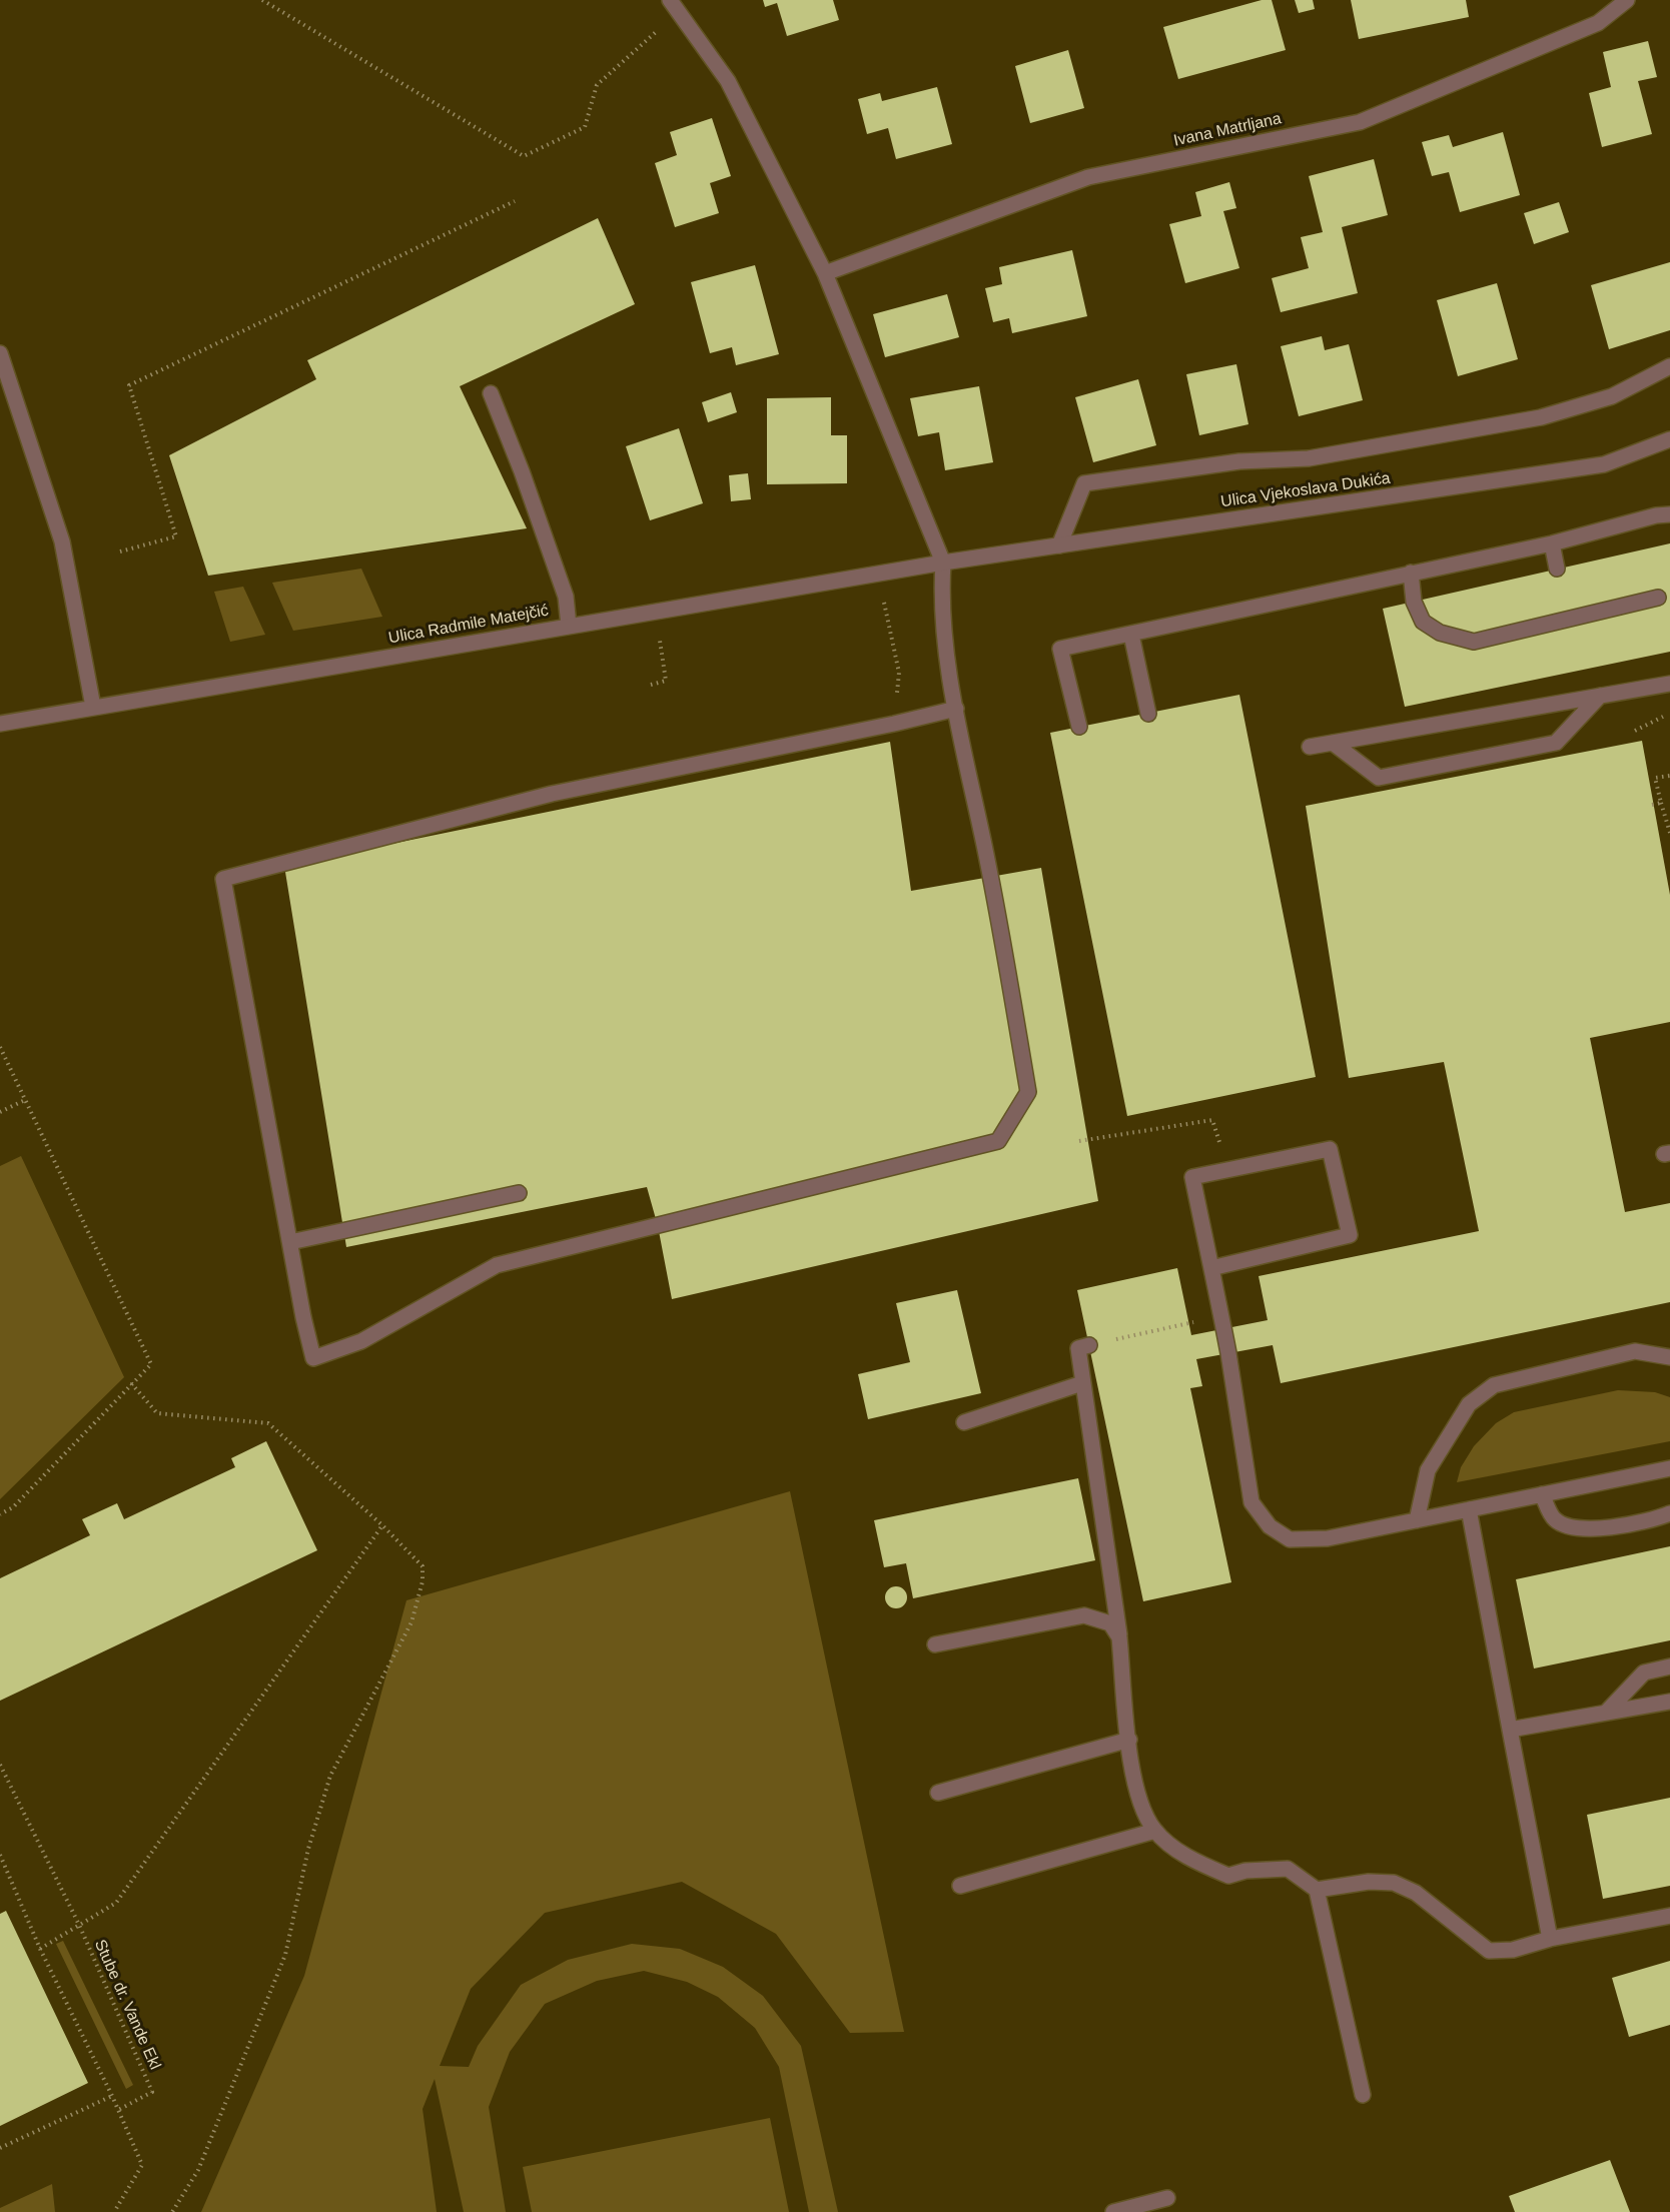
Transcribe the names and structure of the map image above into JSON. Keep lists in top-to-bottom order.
{
  "streets": {
    "street": ["Ivana Matrljana", "Ulica Vjekoslava Dukića", "Ulica Radmile Matejčić"],
    "path": ["Stube dr. Vande Ekl"]
  },
  "crossings": [
    ["Ulica Vjekoslava Dukića", "Ulica Radmile Matejčić"]
  ]
}
